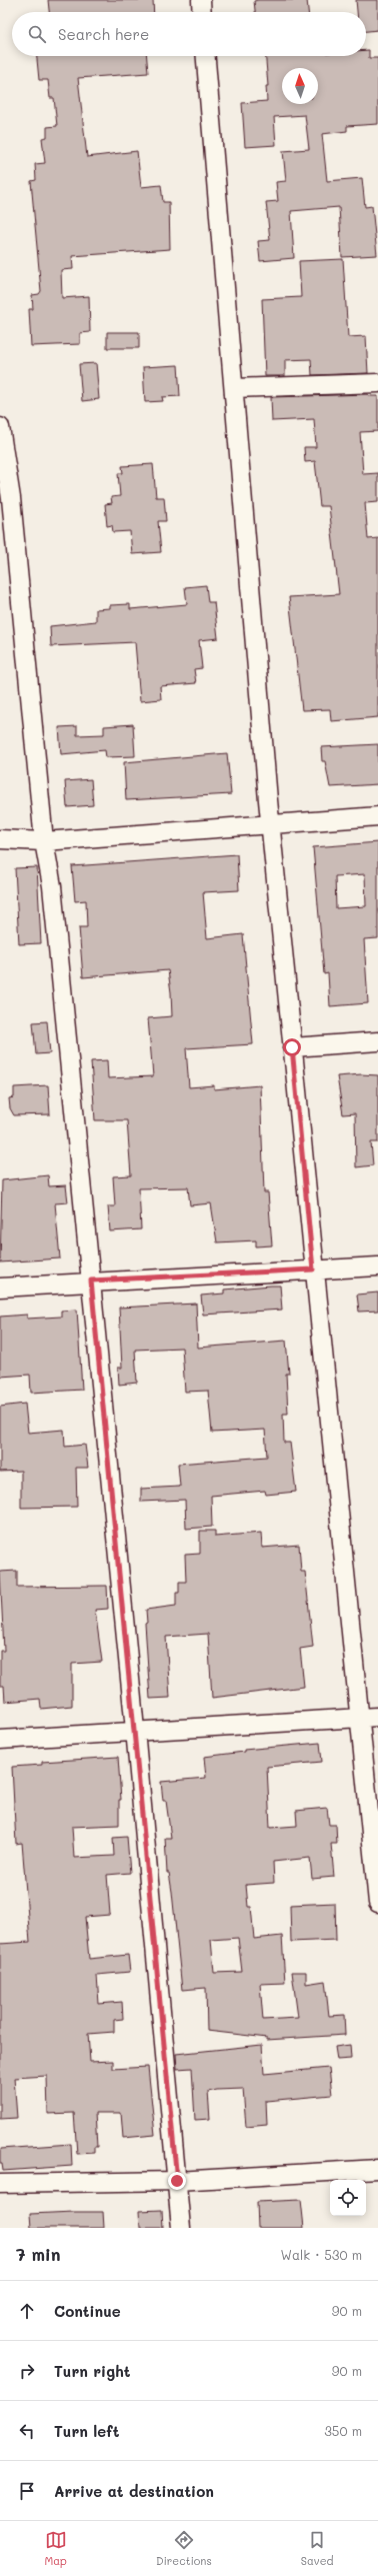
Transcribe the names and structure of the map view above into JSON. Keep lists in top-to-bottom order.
{
  "north": "top",
  "page": {
    "search": "Search here",
    "heading": ["7 min", "Walk · 530 m"],
    "list": [
      ["Continue", "90 m"],
      ["Turn right", "90 m"],
      ["Turn left", "350 m"],
      "Arrive at destination"
    ],
    "nav": ["Map", "Directions", "Saved"]
  }
}
